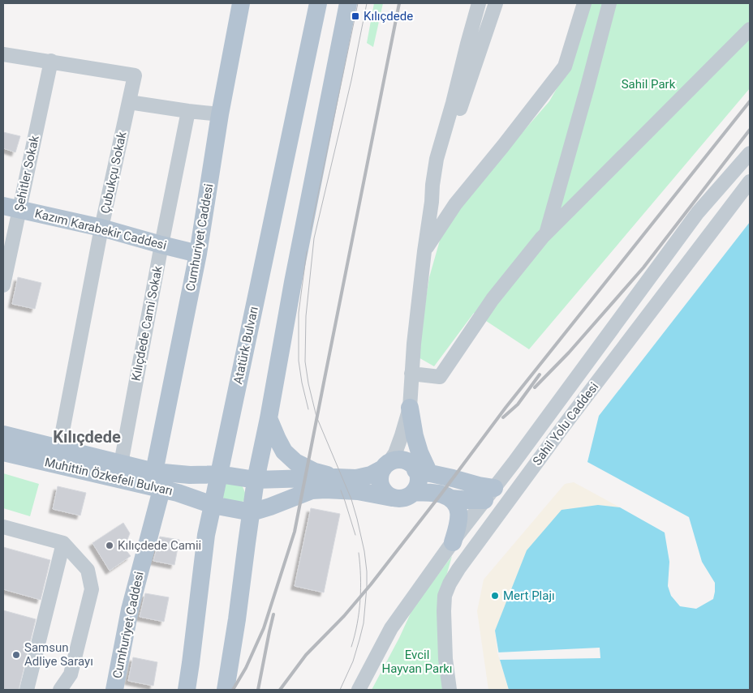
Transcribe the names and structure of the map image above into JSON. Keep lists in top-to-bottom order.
{
  "streets": {
    "main road": [
      "Kazım Karabekir Caddesi",
      "Cumhuriyet Caddesi",
      "Atatürk Bulvarı",
      "Muhittin Özkefeli Bulvarı"
    ],
    "street": [
      "Çubukçu Sokak",
      "Şehitler Sokak",
      "Kılıçdede Cami Sokak",
      "Sahil Yolu Caddesi"
    ]
  },
  "crossings": [
    ["Çubukçu Sokak", "Şehitler Sokak"],
    ["Çubukçu Sokak", "Kazım Karabekir Caddesi"],
    ["Çubukçu Sokak", "Muhittin Özkefeli Bulvarı"],
    ["Şehitler Sokak", "Kazım Karabekir Caddesi"],
    ["Kazım Karabekir Caddesi", "Cumhuriyet Caddesi"],
    ["Kazım Karabekir Caddesi", "Kılıçdede Cami Sokak"],
    ["Cumhuriyet Caddesi", "Muhittin Özkefeli Bulvarı"],
    ["Kılıçdede Cami Sokak", "Muhittin Özkefeli Bulvarı"],
    ["Atatürk Bulvarı", "Muhittin Özkefeli Bulvarı"]
  ],
  "districts": ["Kılıçdede"],
  "parks": ["Sahil Park", "Evcil Hayvan Parkı"],
  "places": {
    "transit": ["Kılıçdede"],
    "other": ["Kılıçdede Camii", "Mert Plajı", "Samsun Adliye Sarayı"]
  }
}
